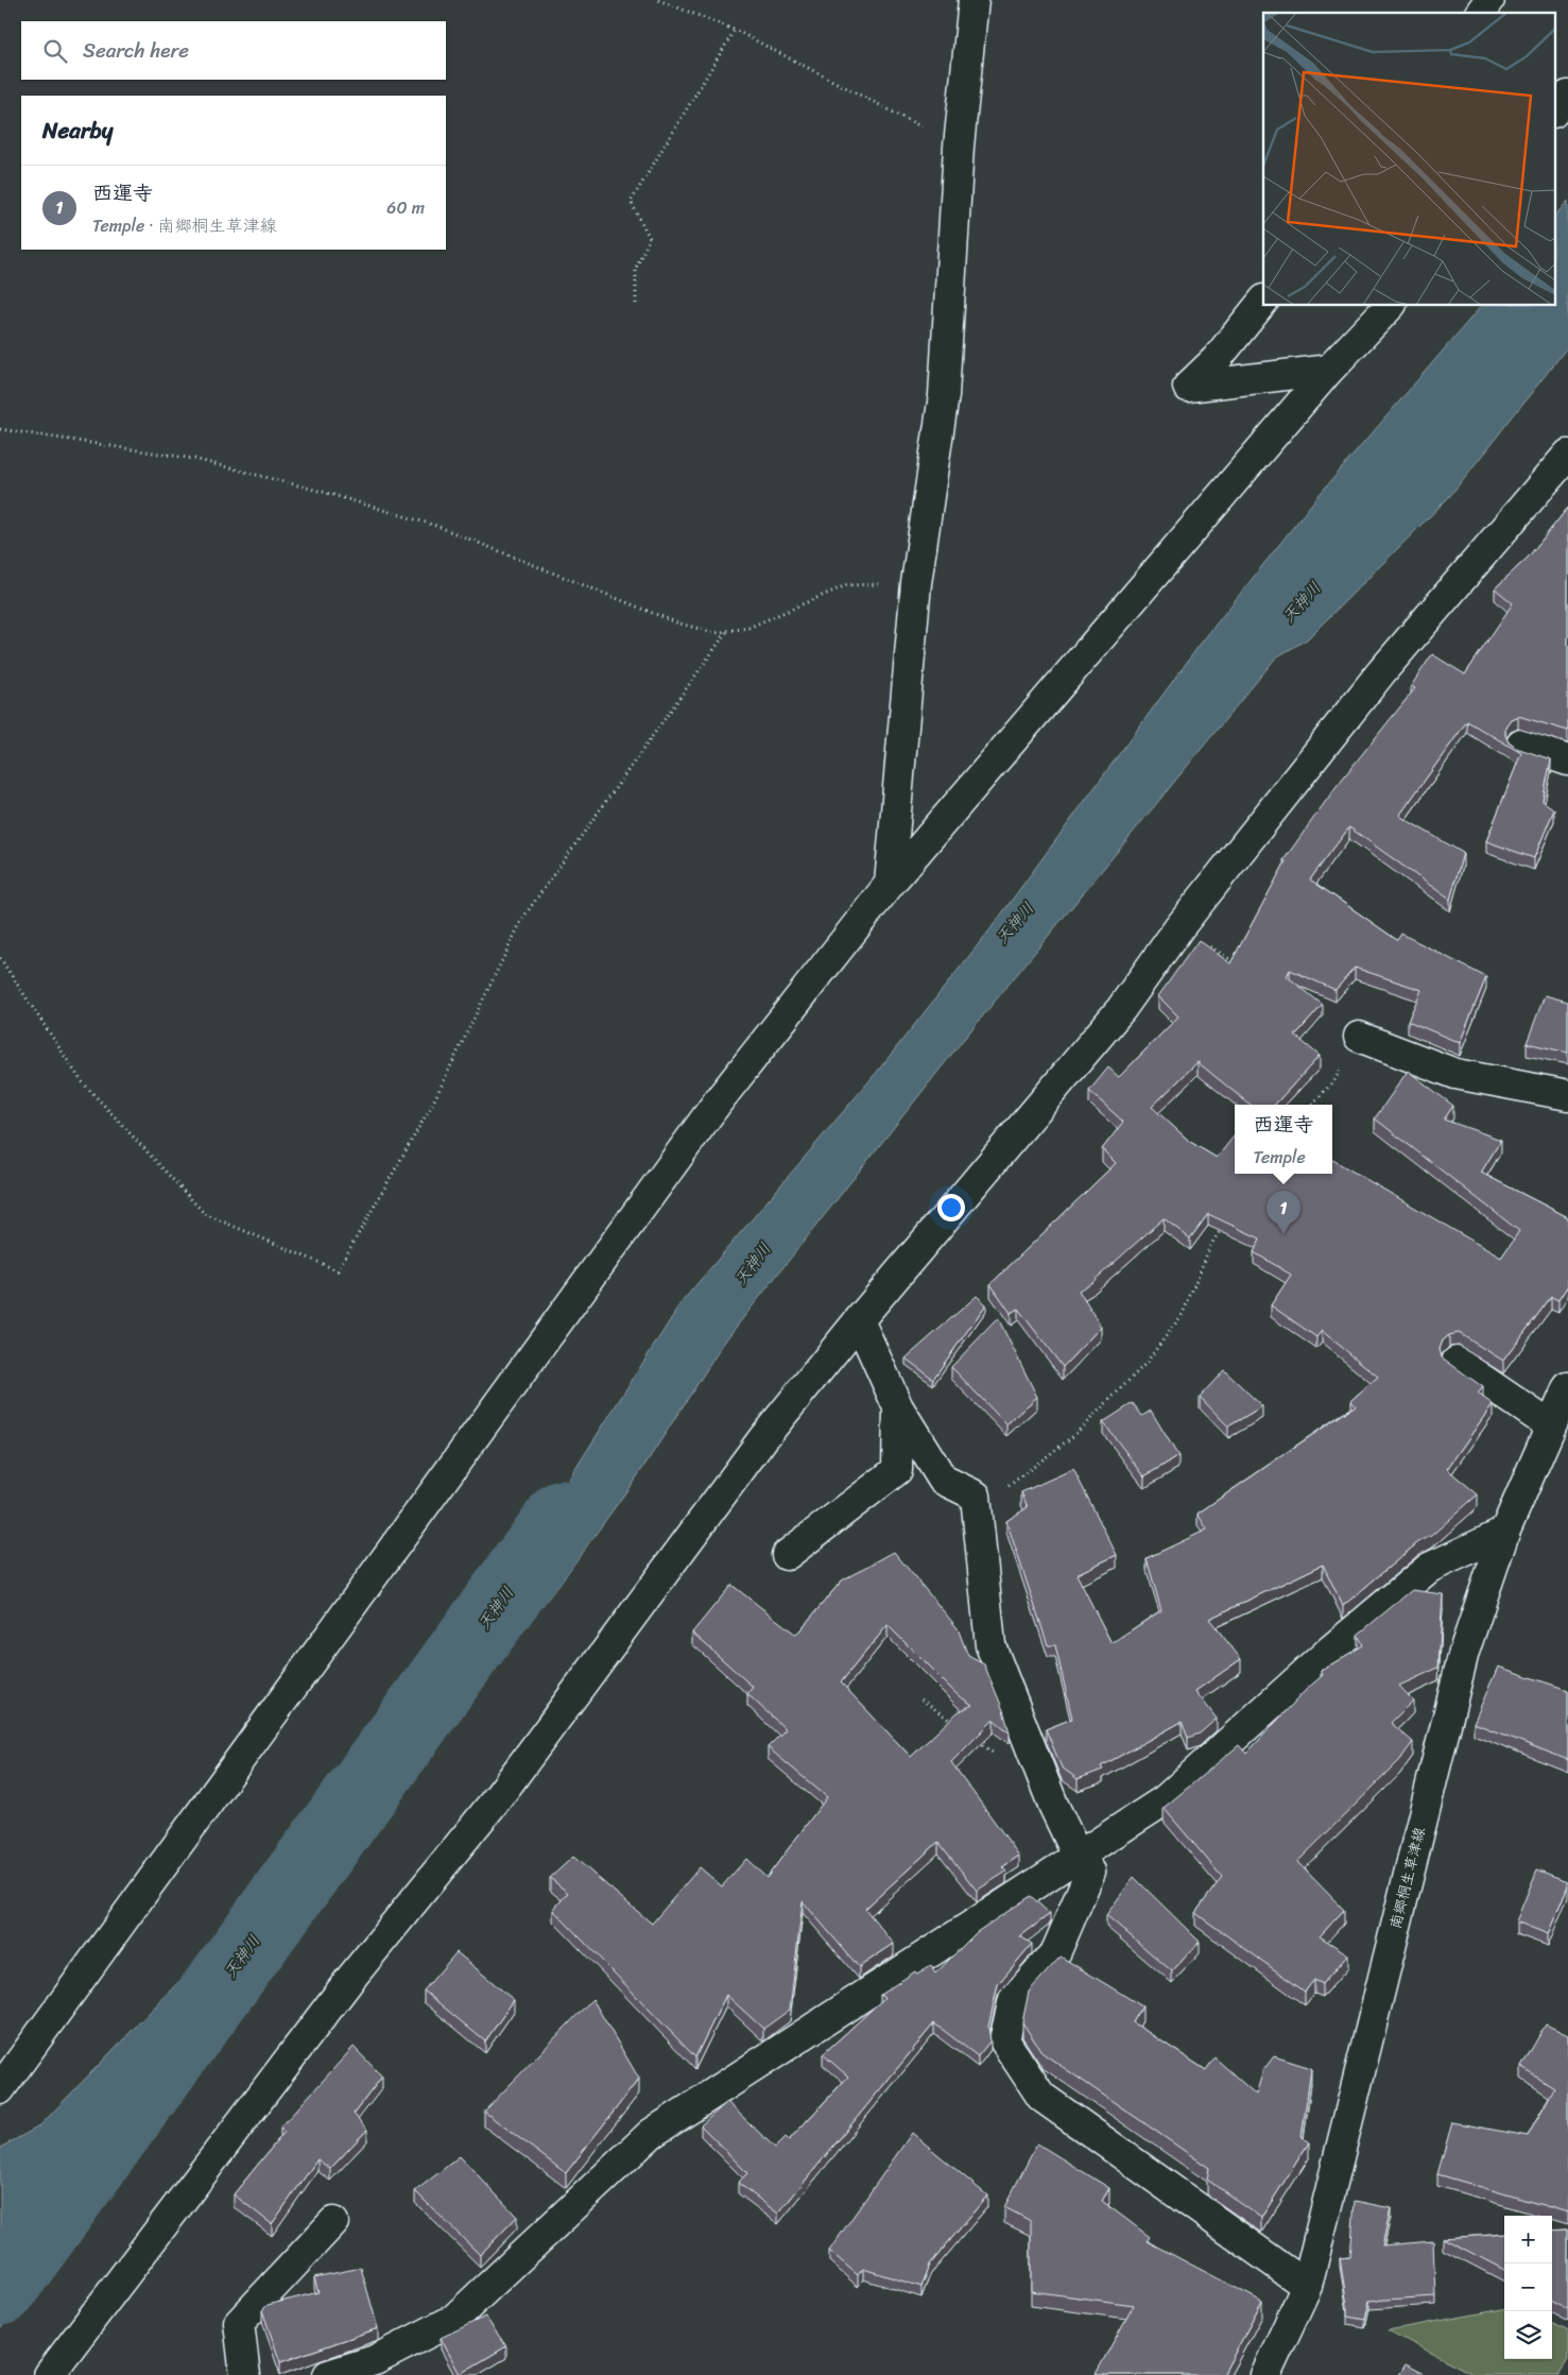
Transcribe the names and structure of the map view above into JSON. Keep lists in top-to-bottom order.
{
  "streets": {
    "street": ["南郷桐生草津線"]
  },
  "water": ["天神川"],
  "page": {
    "search": "Search here",
    "heading": "Nearby",
    "list": [
      {
        "mark": "1",
        "name": "西運寺",
        "note": "Temple · 南郷桐生草津線",
        "value": "60 m"
      }
    ],
    "popup": ["西運寺", "Temple"],
    "pins": "1",
    "map_buttons": ["+", "−"]
  }
}
